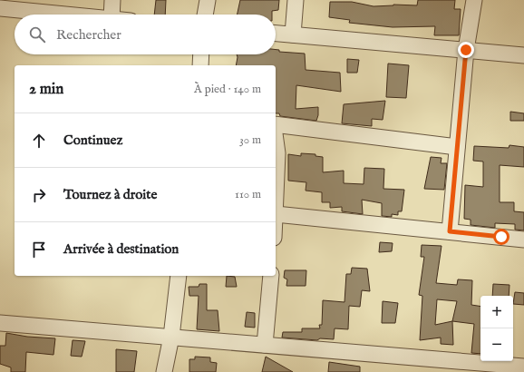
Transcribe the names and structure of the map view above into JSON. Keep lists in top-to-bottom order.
{
  "page": {
    "search": "Rechercher",
    "heading": ["2 min", "À pied · 140 m"],
    "list": [
      ["Continuez", "30 m"],
      ["Tournez à droite", "110 m"],
      "Arrivée à destination"
    ],
    "map_buttons": ["+", "−"]
  }
}
